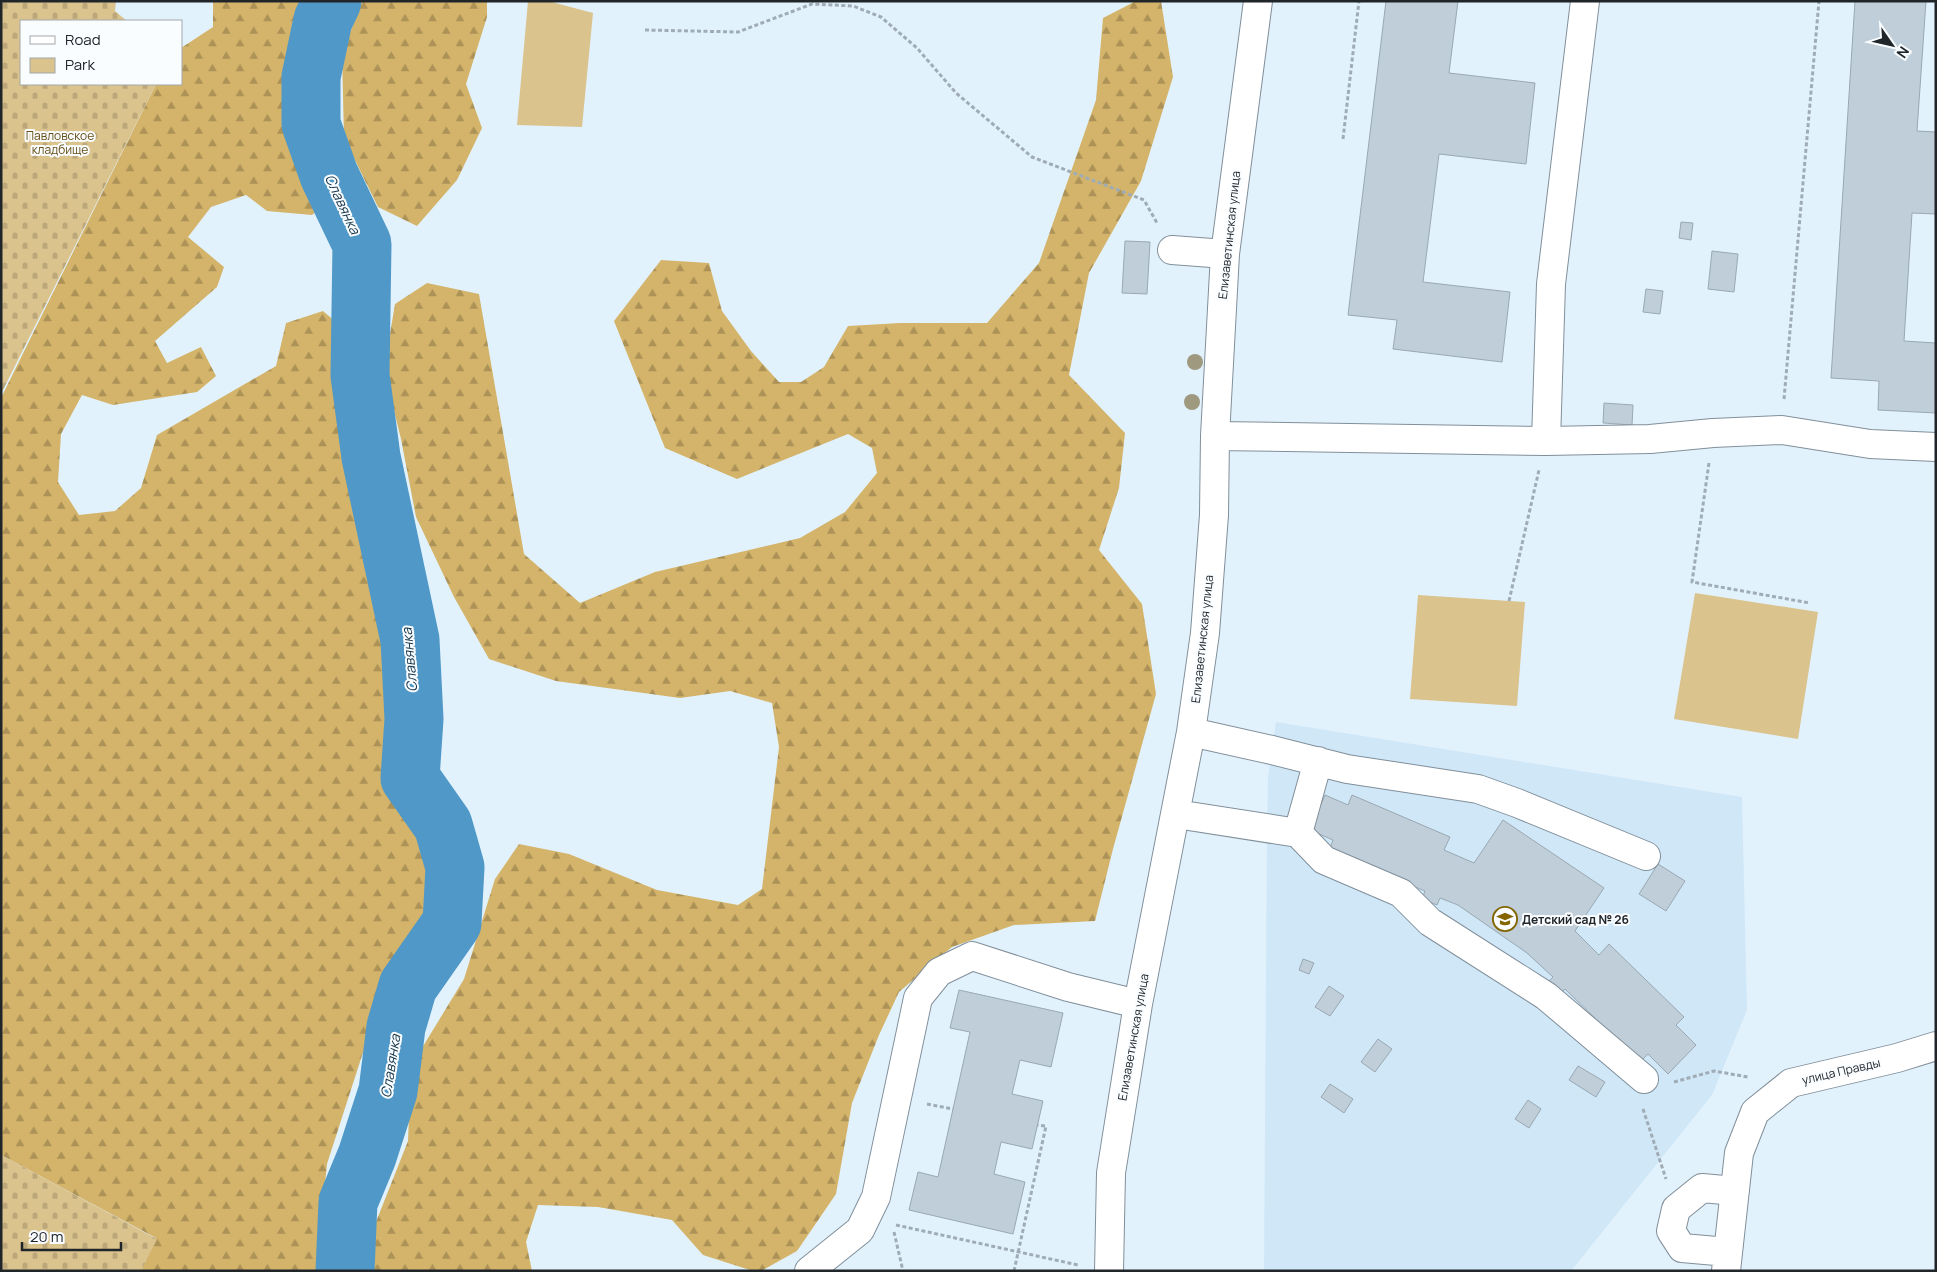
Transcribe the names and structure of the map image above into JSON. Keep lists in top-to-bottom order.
{
  "streets": {
    "street": ["Елизаветинская улица", "улица Правды"]
  },
  "water": ["Славянка"],
  "parks": ["Павловское кладбище"],
  "places": {
    "school or university": ["Детский сад № 26"]
  },
  "legend": ["Road", "Park"],
  "scale_bar": "20 m",
  "north": "bottom right"
}
